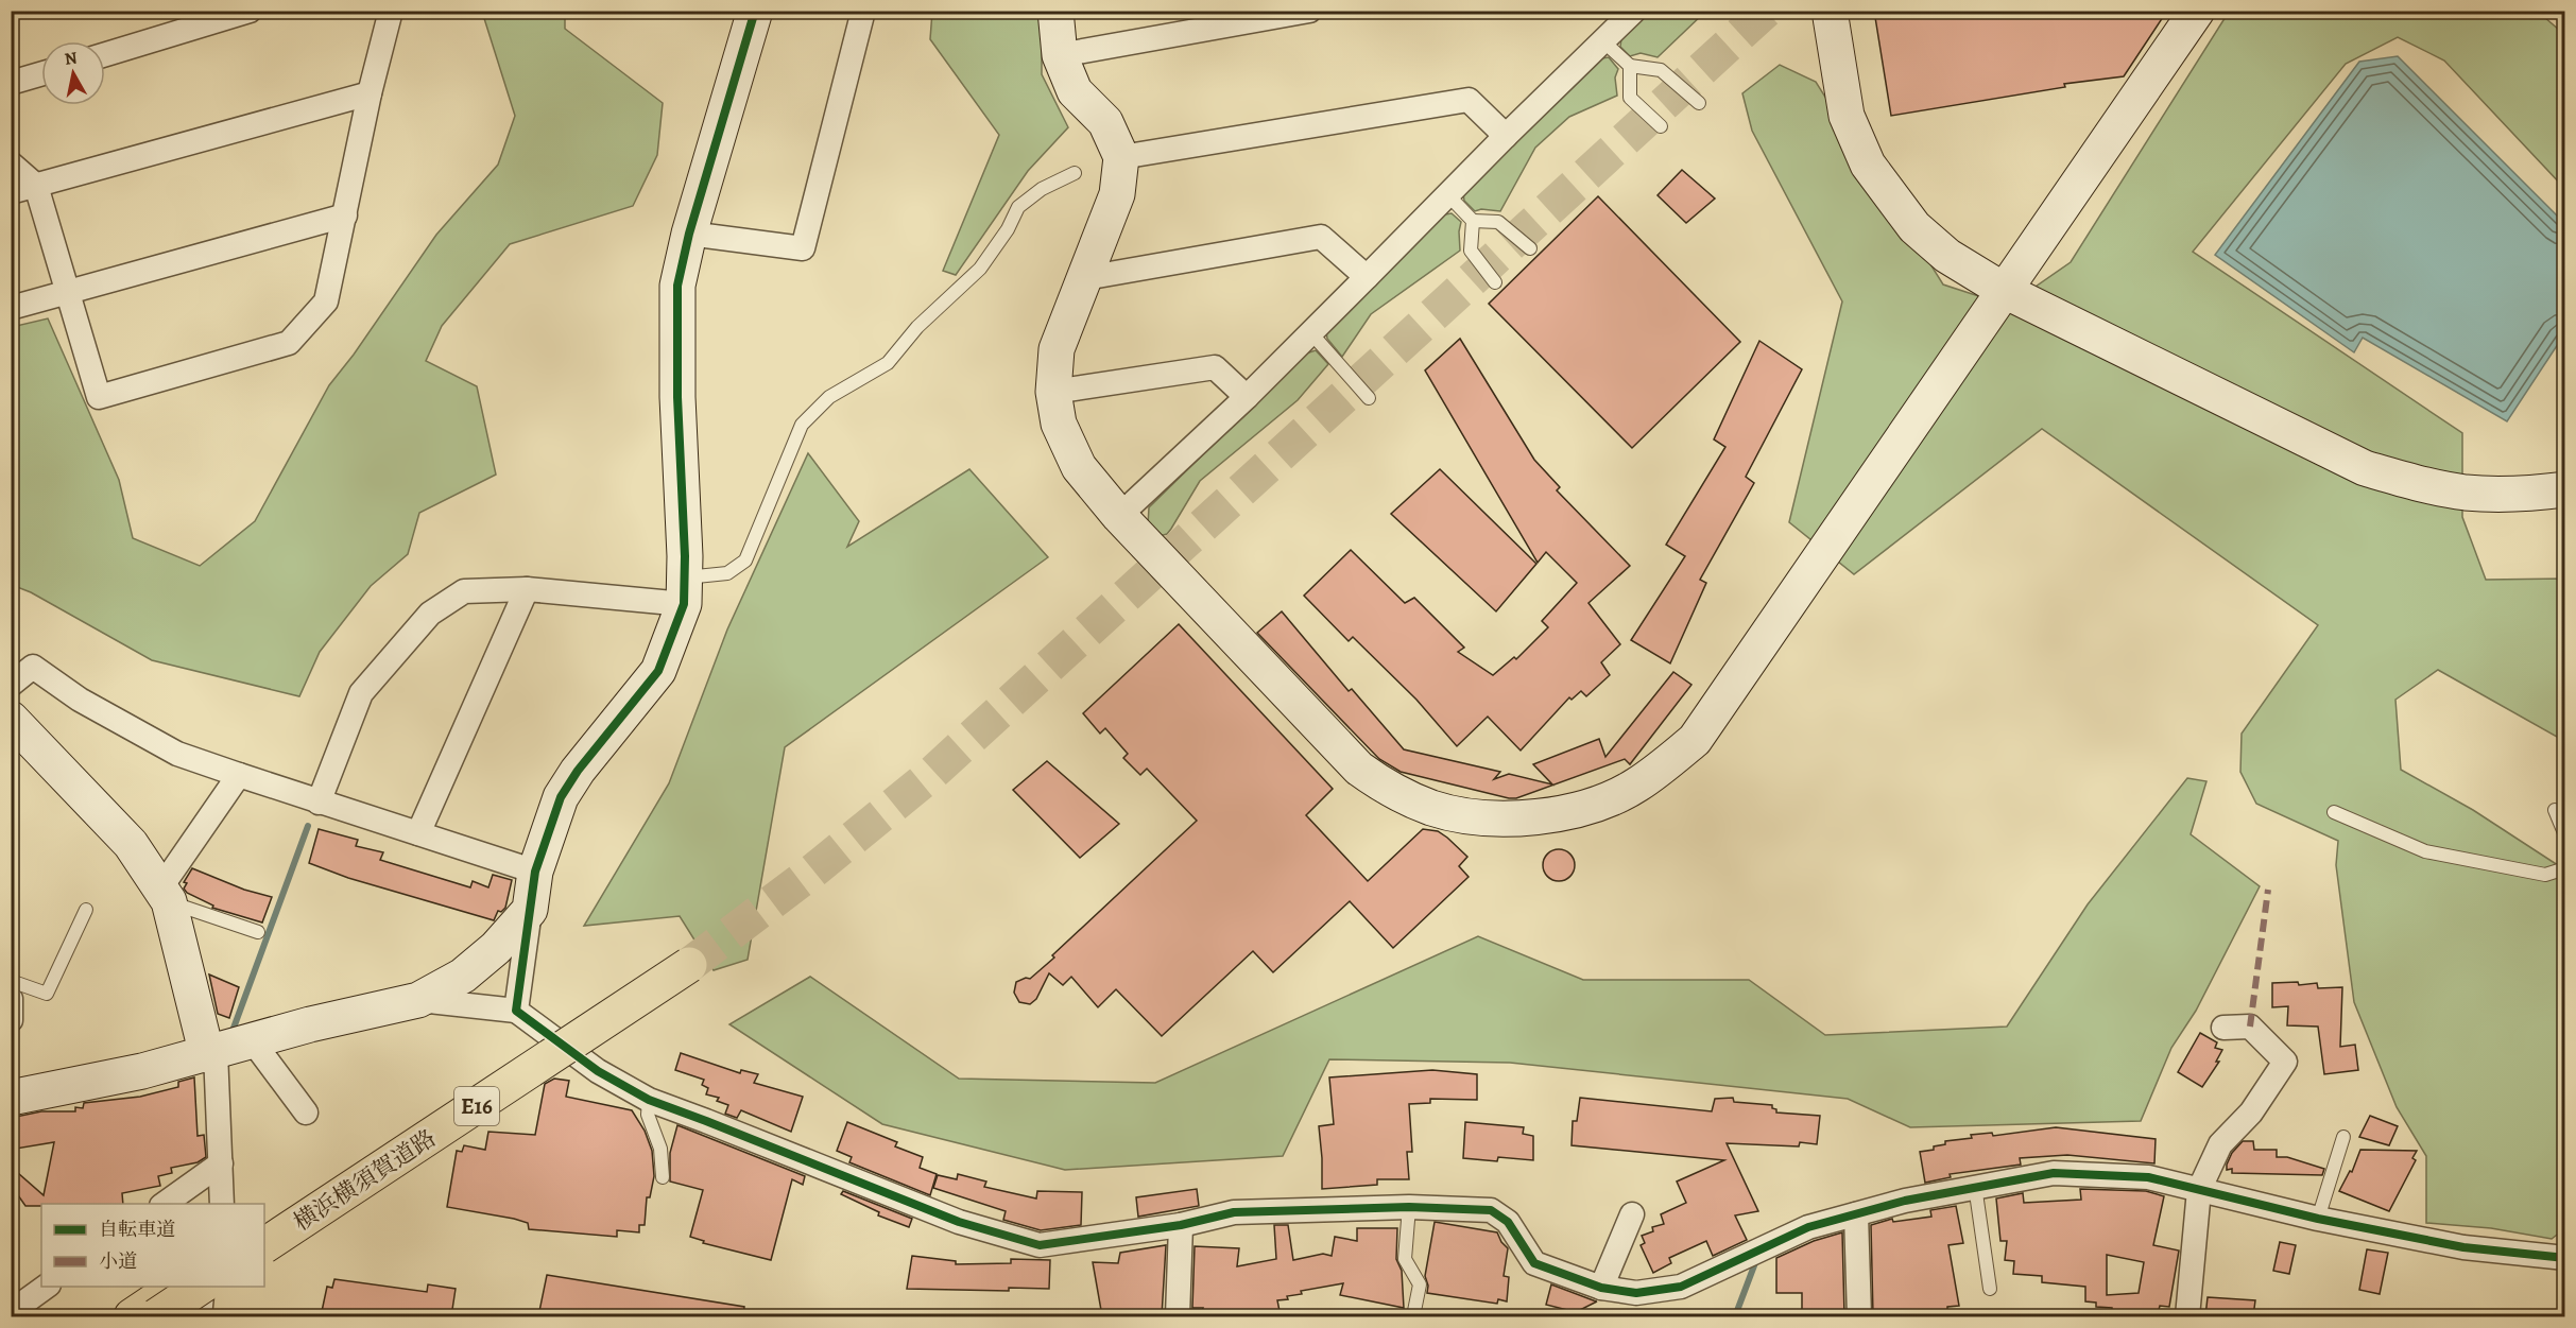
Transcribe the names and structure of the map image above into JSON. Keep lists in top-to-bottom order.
{
  "streets": {
    "highway": ["E16", "横浜横須賀道路"]
  },
  "legend": ["自転車道", "小道"],
  "north": "top"
}
